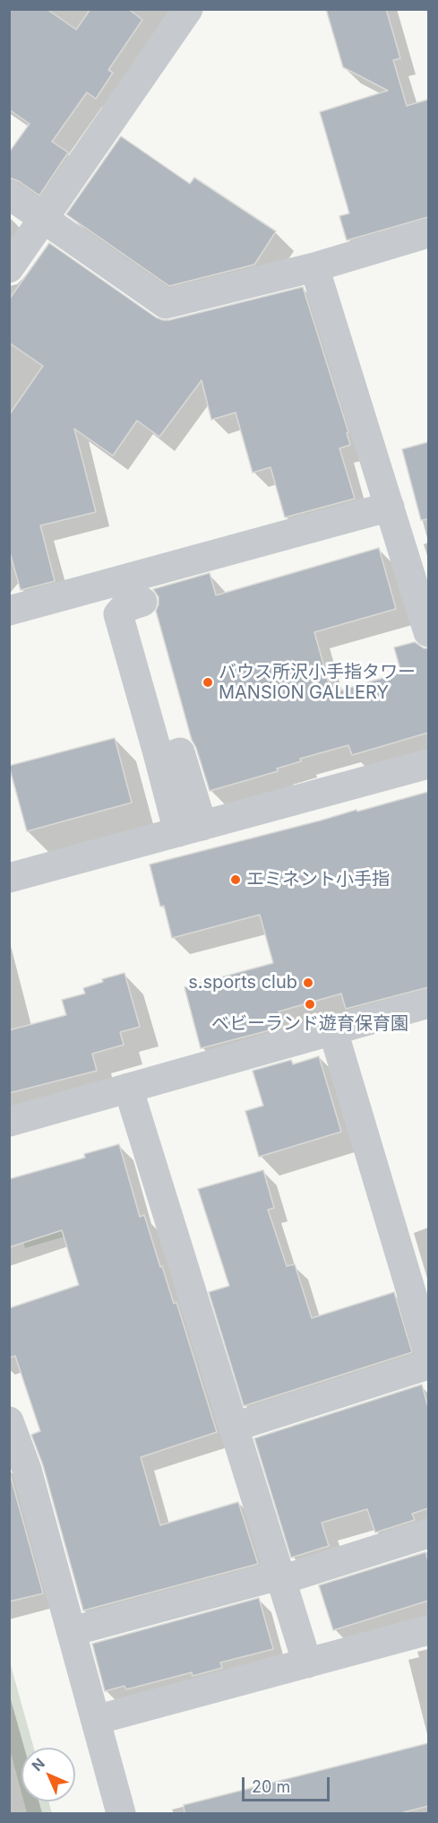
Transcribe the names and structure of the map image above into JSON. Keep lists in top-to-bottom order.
{
  "places": [
    "バウス所沢小手指タワー MANSION GALLERY",
    "エミネント小手指",
    "s.sports club",
    "ベビーランド遊育保育園"
  ],
  "scale_bar": "20 m",
  "north": "top left"
}
